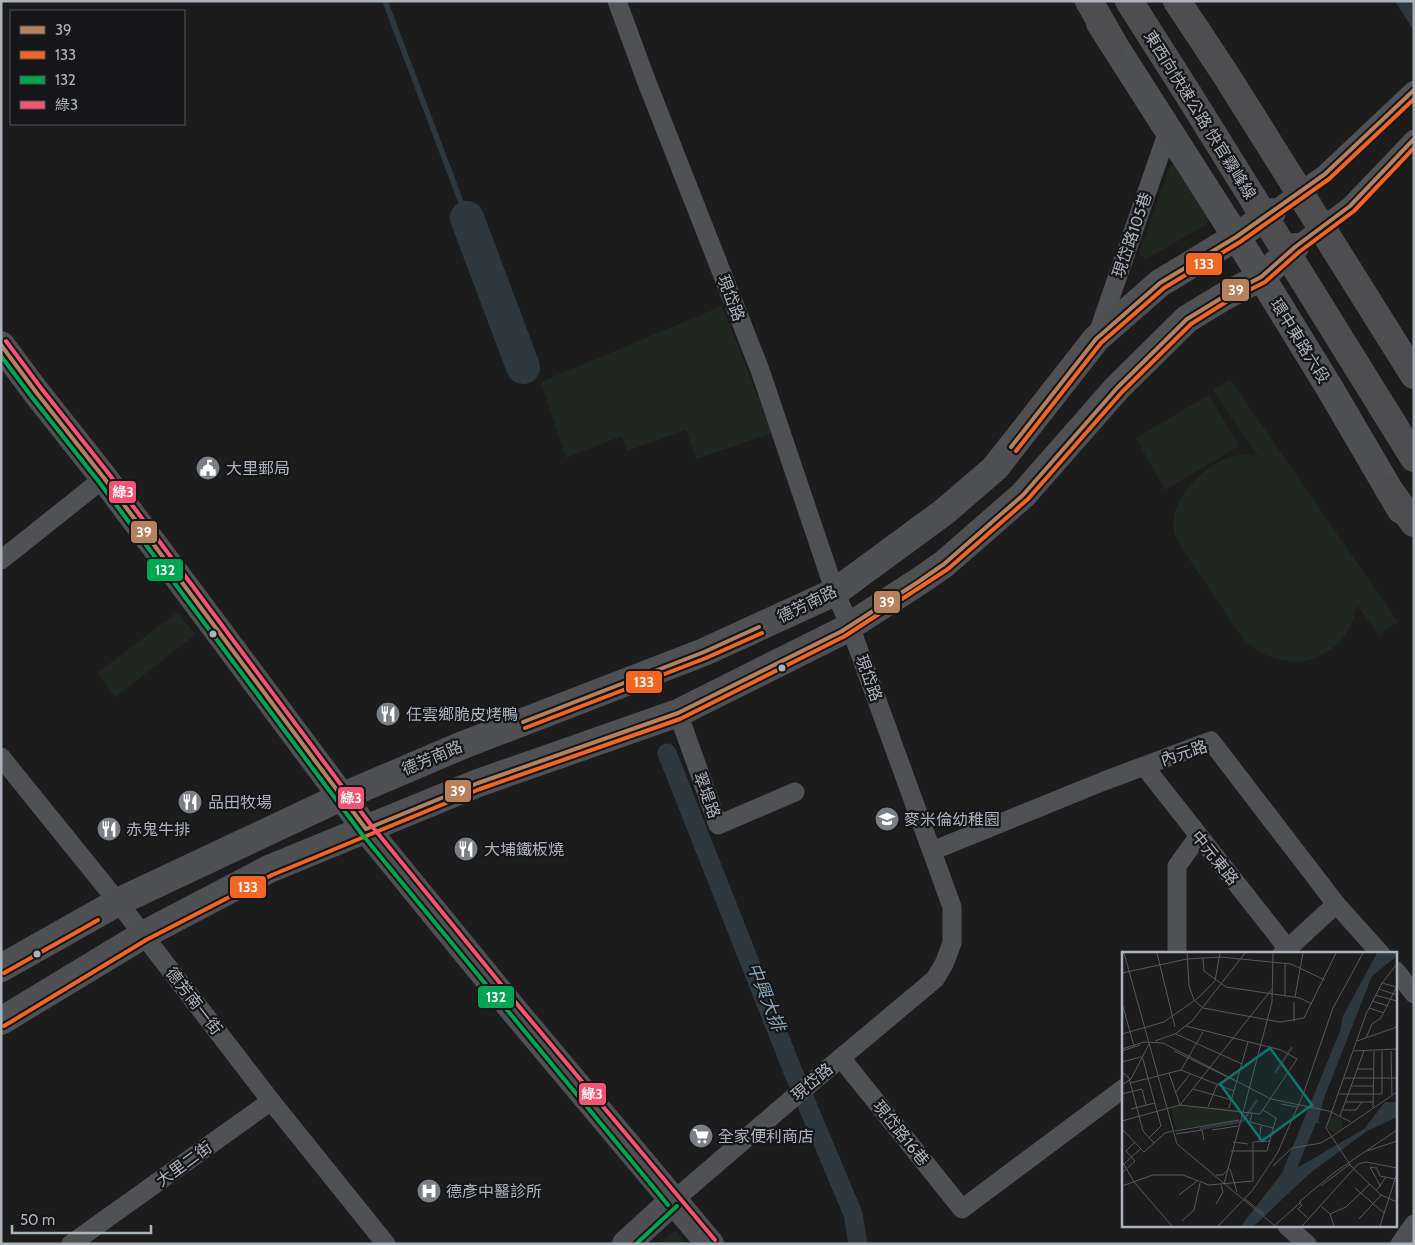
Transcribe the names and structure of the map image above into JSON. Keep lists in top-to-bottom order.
{
  "streets": {
    "highway": ["東西向快速公路 快官霧峰線"],
    "street": [
      "現岱路105巷",
      "現岱路",
      "環中東路六段",
      "德芳南路",
      "內元路",
      "翠堤路",
      "中元東路",
      "德芳南一街",
      "現岱路16巷",
      "大里二街"
    ]
  },
  "crossings": [
    ["現岱路105巷", "環中東路六段"],
    ["現岱路105巷", "德芳南路"],
    ["現岱路", "德芳南路"],
    ["現岱路", "內元路"],
    ["現岱路", "現岱路16巷"],
    ["環中東路六段", "德芳南路"],
    ["德芳南路", "德芳南一街"],
    ["內元路", "中元東路"],
    ["德芳南一街", "大里二街"]
  ],
  "water": ["中興大排"],
  "places": {
    "public building": ["大里郵局"],
    "restaurant": [
      "任雲鄉脆皮烤鴨",
      "品田牧場",
      "赤鬼牛排",
      "大埔鐵板燒"
    ],
    "school or university": ["麥米倫幼稚園"],
    "supermarket": ["全家便利商店"],
    "hospital": ["德彥中醫診所"]
  },
  "lines": [
    "transit line 39",
    "transit line 133",
    "transit line 綠3",
    "transit line 132"
  ],
  "legend": [
    "39",
    "133",
    "132",
    "綠3"
  ],
  "scale_bar": "50 m"
}
